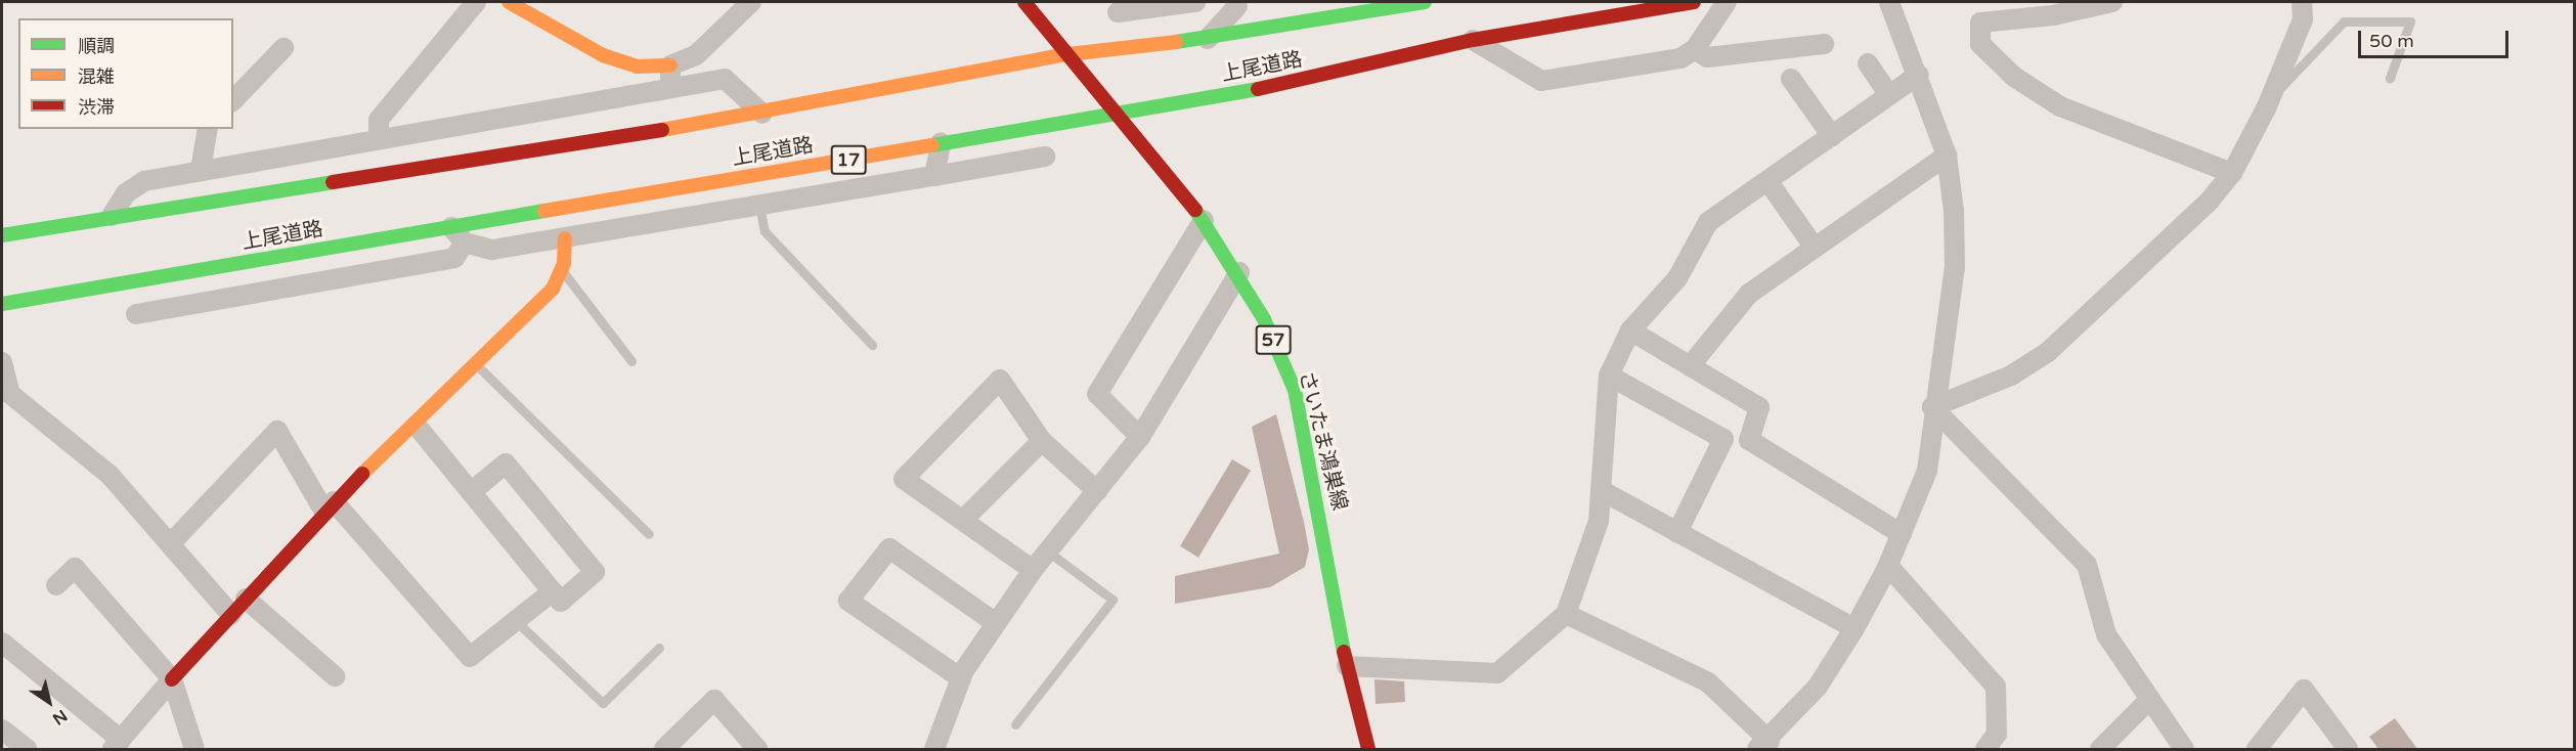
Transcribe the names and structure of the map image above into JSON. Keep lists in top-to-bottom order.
{
  "streets": {
    "main road": [
      "上尾道路",
      "17",
      "57",
      "さいたま鴻巣線"
    ]
  },
  "crossings": [
    ["上尾道路", "さいたま鴻巣線"]
  ],
  "legend": ["順調", "混雑", "渋滞"],
  "scale_bar": "50 m",
  "north": "bottom right"
}
